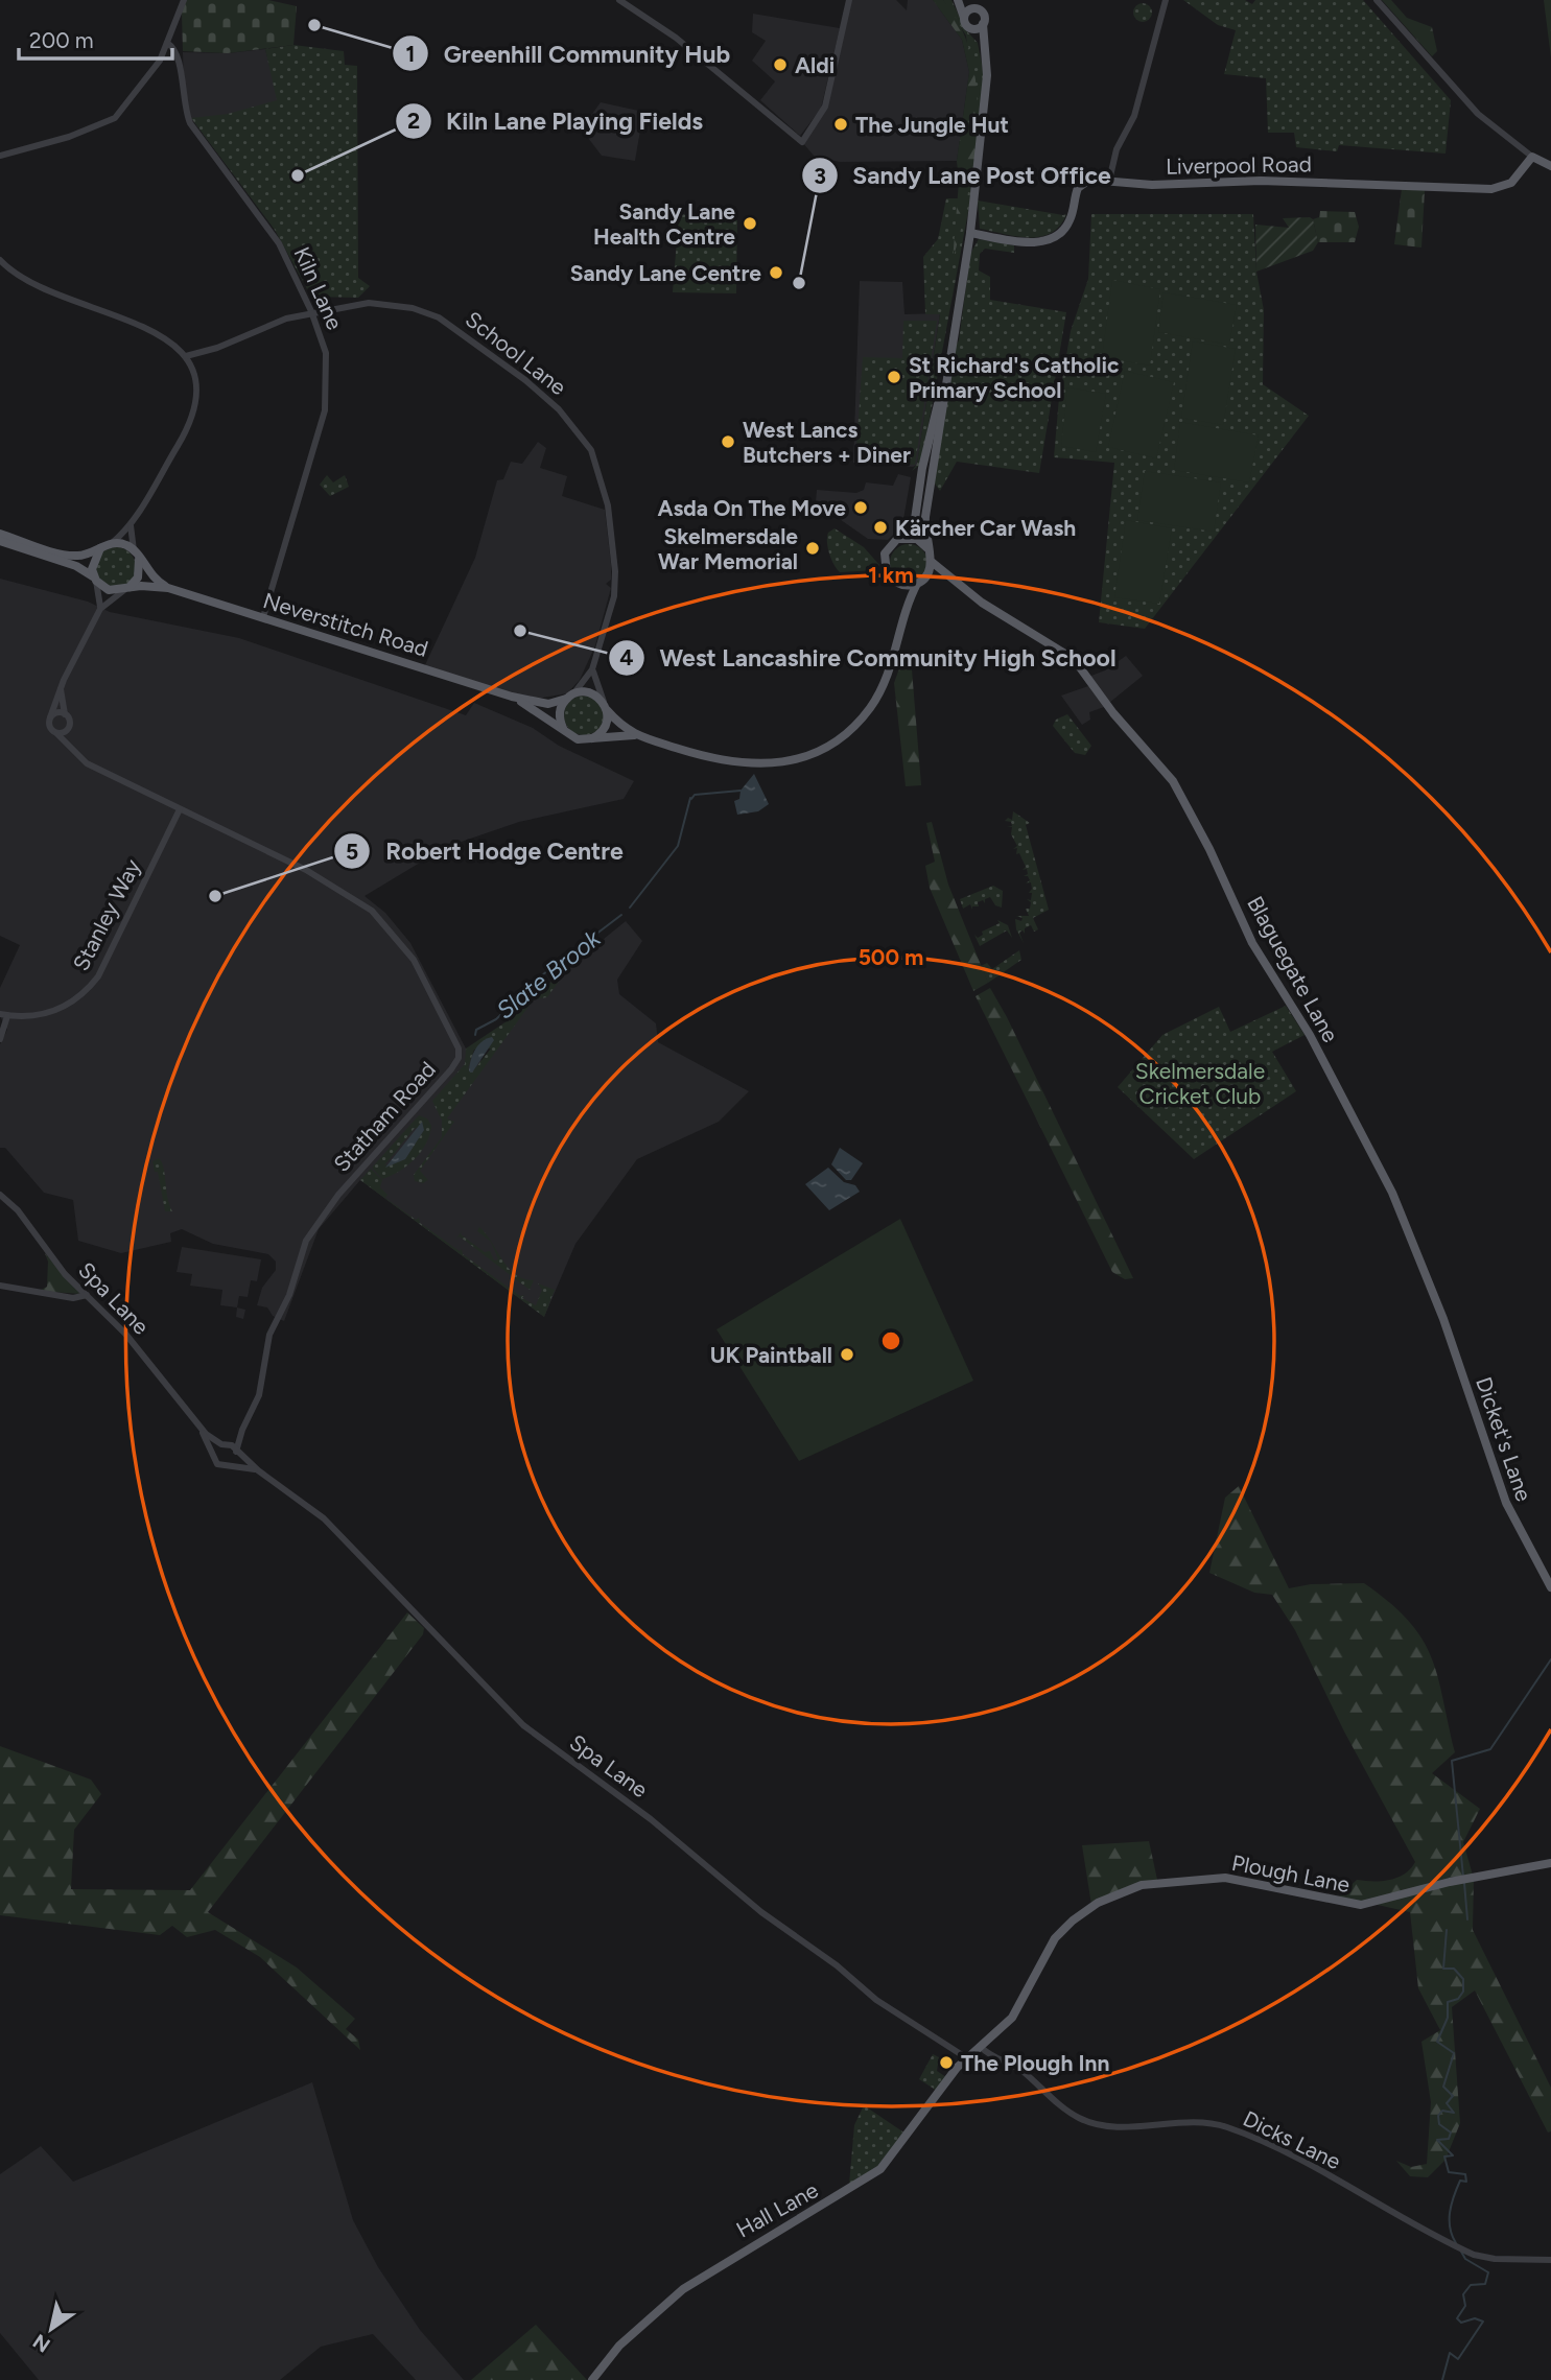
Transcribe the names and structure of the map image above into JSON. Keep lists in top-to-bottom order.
{
  "streets": {
    "main road": [
      "Liverpool Road",
      "Neverstitch Road",
      "Blaguegate Lane",
      "Dicket's Lane",
      "Plough Lane",
      "Hall Lane"
    ],
    "street": [
      "Kiln Lane",
      "School Lane",
      "Stanley Way",
      "Statham Road",
      "Spa Lane",
      "Dicks Lane"
    ]
  },
  "crossings": [
    ["Kiln Lane", "School Lane"],
    ["Kiln Lane", "Neverstitch Road"],
    ["School Lane", "Neverstitch Road"],
    ["Stanley Way", "Statham Road"],
    ["Blaguegate Lane", "Dicket's Lane"],
    ["Statham Road", "Spa Lane"],
    ["Spa Lane", "Plough Lane"],
    ["Spa Lane", "Hall Lane"],
    ["Plough Lane", "Dicks Lane"],
    ["Plough Lane", "Hall Lane"]
  ],
  "water": ["Slate Brook"],
  "parks": ["Skelmersdale Cricket Club"],
  "places": [
    "Greenhill Community Hub",
    "Aldi",
    "The Jungle Hut",
    "Kiln Lane Playing Fields",
    "Sandy Lane Health Centre",
    "Sandy Lane Centre",
    "Sandy Lane Post Office",
    "St Richard's Catholic Primary School",
    "West Lancs Butchers + Diner",
    "Asda On The Move",
    "Kärcher Car Wash",
    "Skelmersdale War Memorial",
    "West Lancashire Community High School",
    "Robert Hodge Centre",
    "UK Paintball",
    "The Plough Inn"
  ],
  "scale_bar": "200 m",
  "north": "bottom left",
  "rings": ["1 km", "500 m"]
}
